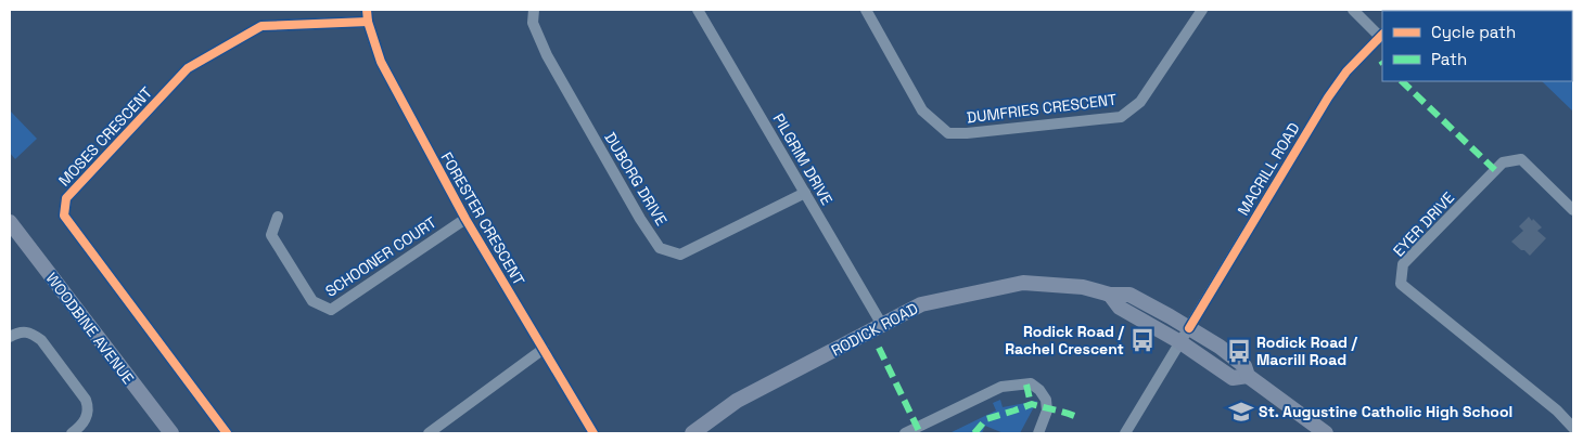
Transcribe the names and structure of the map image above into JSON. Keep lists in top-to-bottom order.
{
  "streets": {
    "main road": ["WOODBINE AVENUE", "RODICK ROAD"],
    "street": [
      "DUMFRIES CRESCENT",
      "MOSES CRESCENT",
      "PILGRIM DRIVE",
      "MACRILL ROAD",
      "DUBORG DRIVE",
      "FORESTER CRESCENT",
      "EYER DRIVE",
      "SCHOONER COURT"
    ]
  },
  "crossings": [
    ["MOSES CRESCENT", "FORESTER CRESCENT"],
    ["PILGRIM DRIVE", "DUBORG DRIVE"],
    ["PILGRIM DRIVE", "RODICK ROAD"],
    ["MACRILL ROAD", "RODICK ROAD"],
    ["FORESTER CRESCENT", "SCHOONER COURT"]
  ],
  "places": {
    "bus stop": ["Rodick Road / Rachel Crescent", "Rodick Road / Macrill Road"],
    "school or university": ["St. Augustine Catholic High School"]
  },
  "legend": ["Cycle path", "Path"]
}
